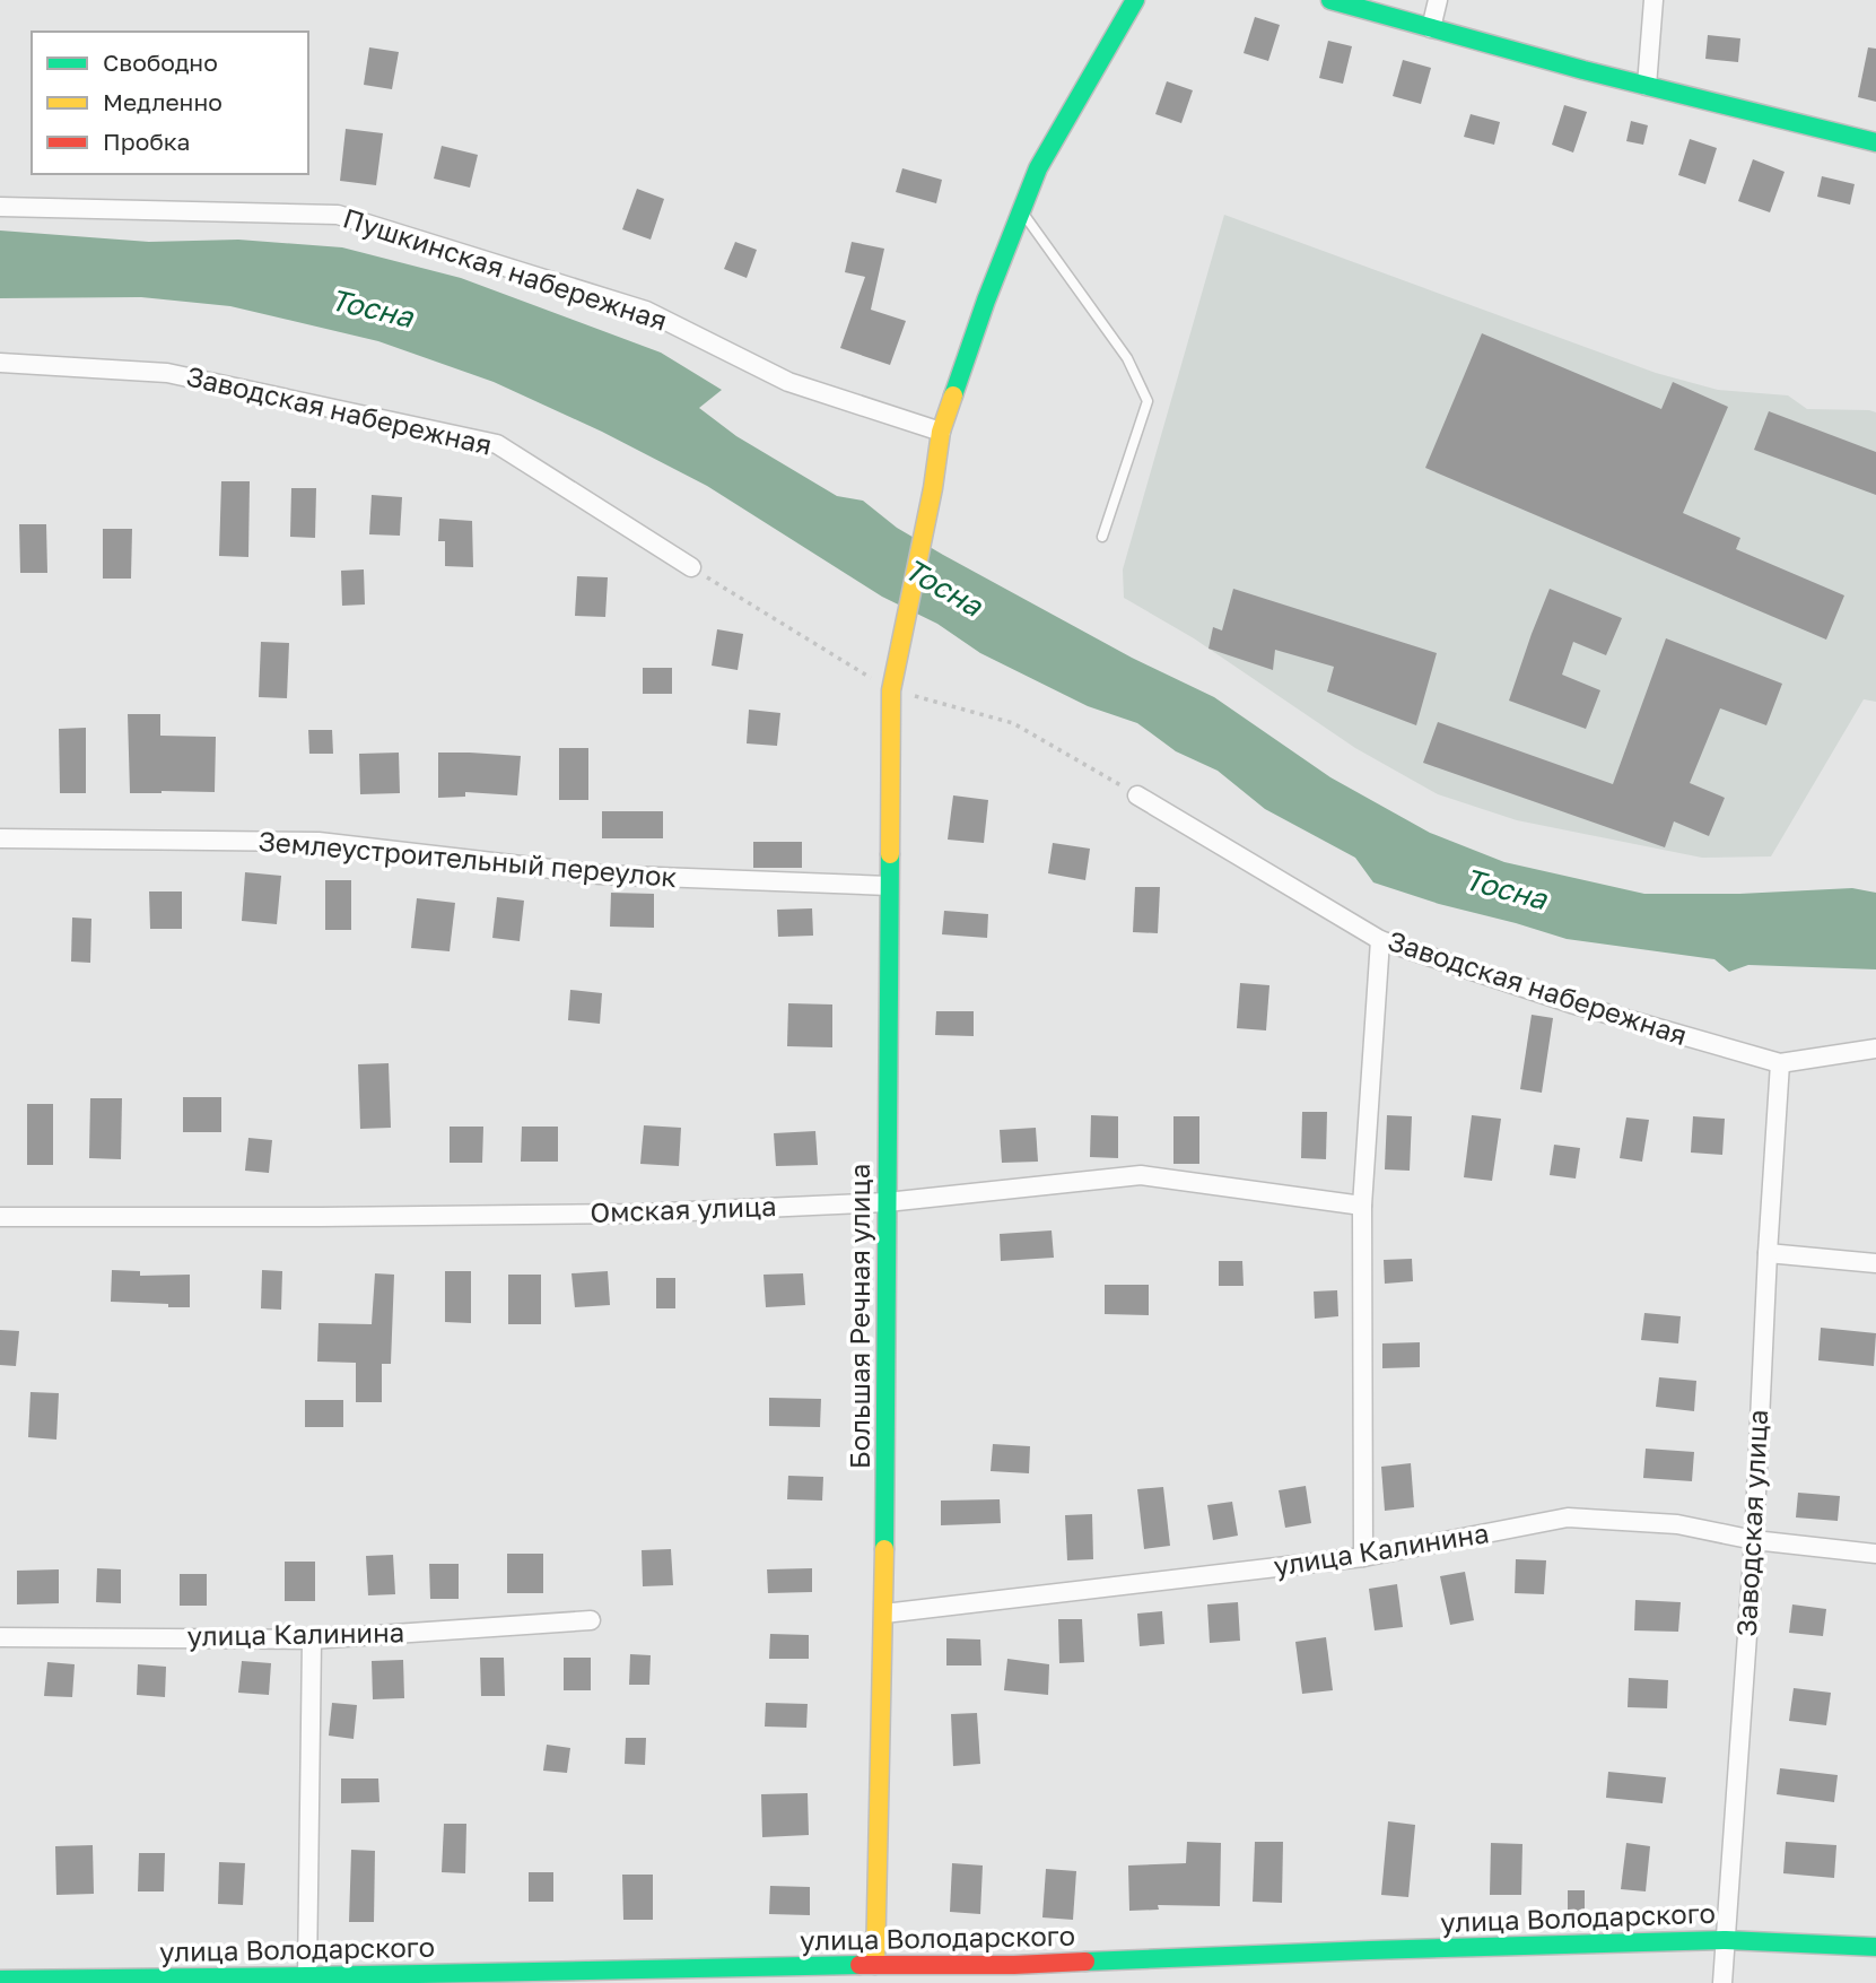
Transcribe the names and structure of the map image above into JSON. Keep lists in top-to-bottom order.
{
  "streets": {
    "street": [
      "Пушкинская набережная",
      "Заводская набережная",
      "Землеустроительный переулок",
      "Омская улица",
      "Большая Речная улица",
      "Заводская улица",
      "улица Калинина",
      "улица Володарского"
    ]
  },
  "crossings": [
    ["Пушкинская набережная", "Большая Речная улица"],
    ["Заводская набережная", "Заводская улица"],
    ["Землеустроительный переулок", "Большая Речная улица"],
    ["Омская улица", "Большая Речная улица"],
    ["Большая Речная улица", "улица Калинина"],
    ["Большая Речная улица", "улица Володарского"],
    ["Заводская улица", "улица Калинина"],
    ["Заводская улица", "улица Володарского"]
  ],
  "water": ["Тосна"],
  "legend": ["Свободно", "Медленно", "Пробка"]
}
